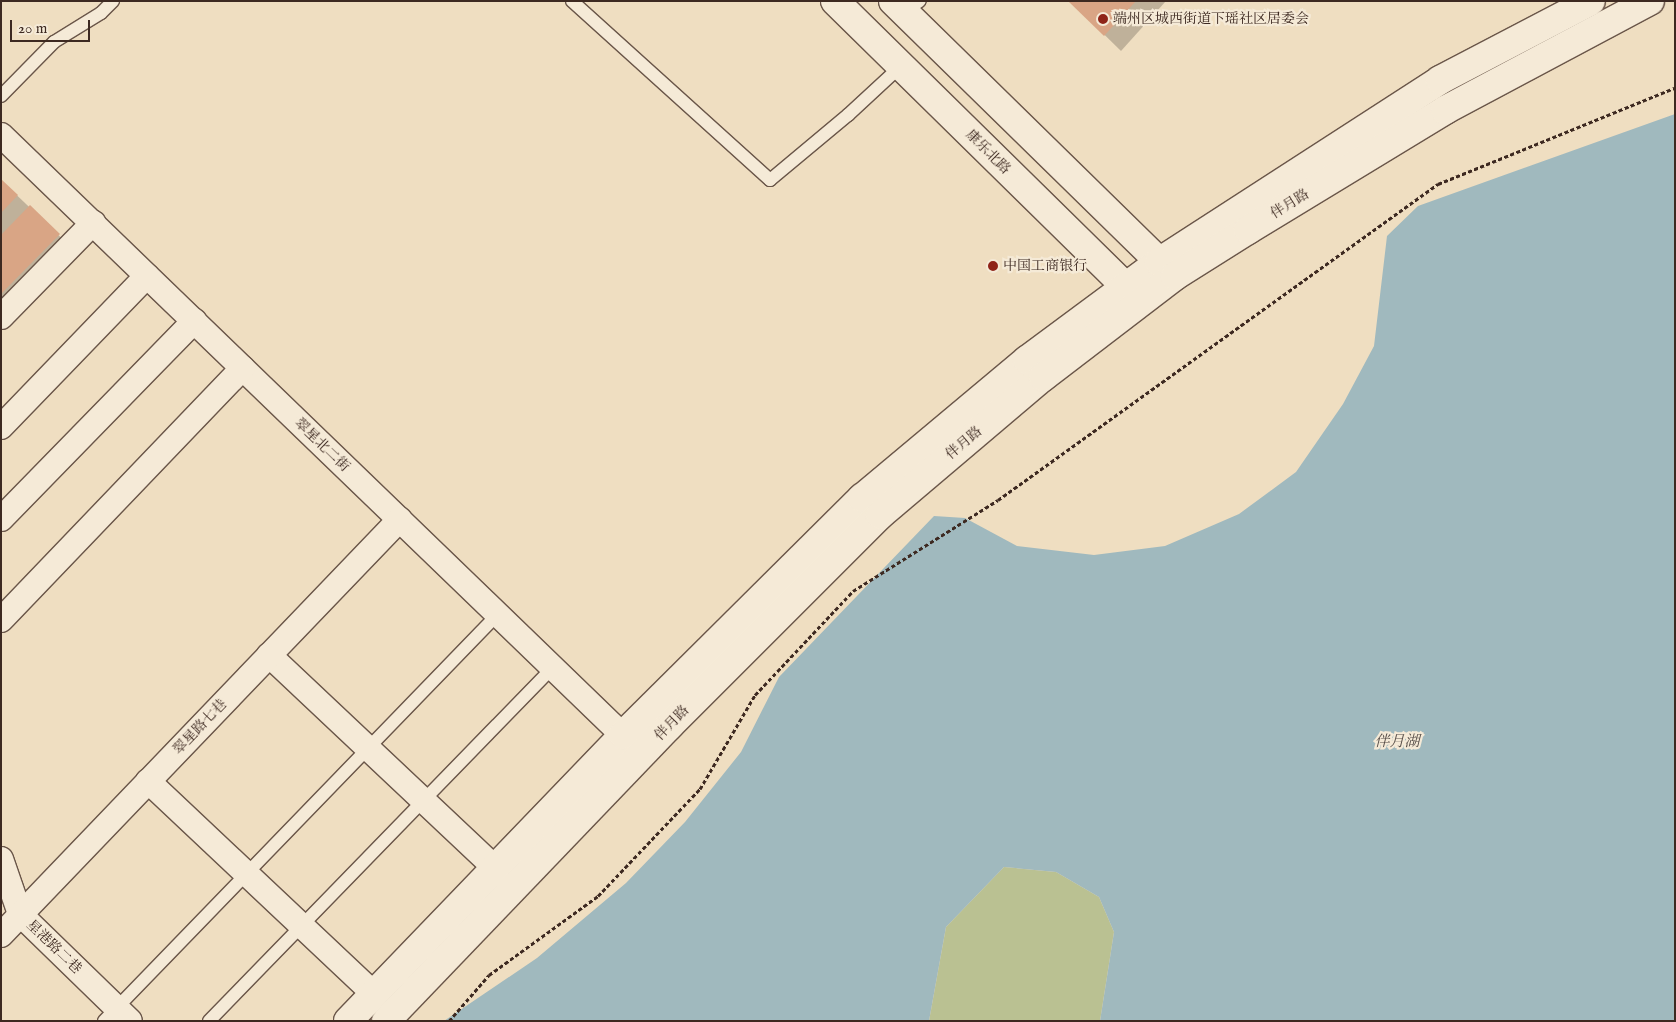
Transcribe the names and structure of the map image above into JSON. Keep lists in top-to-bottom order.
{
  "streets": {
    "street": [
      "康乐北路",
      "伴月路",
      "翠星北二街",
      "翠星路七巷",
      "星港路二巷"
    ]
  },
  "crossings": [
    ["康乐北路", "伴月路"],
    ["伴月路", "翠星北二街"],
    ["翠星北二街", "翠星路七巷"],
    ["翠星路七巷", "星港路二巷"]
  ],
  "water": ["伴月湖"],
  "places": ["端州区城西街道下瑶社区居委会", "中国工商银行"],
  "scale_bar": "20 m"
}
